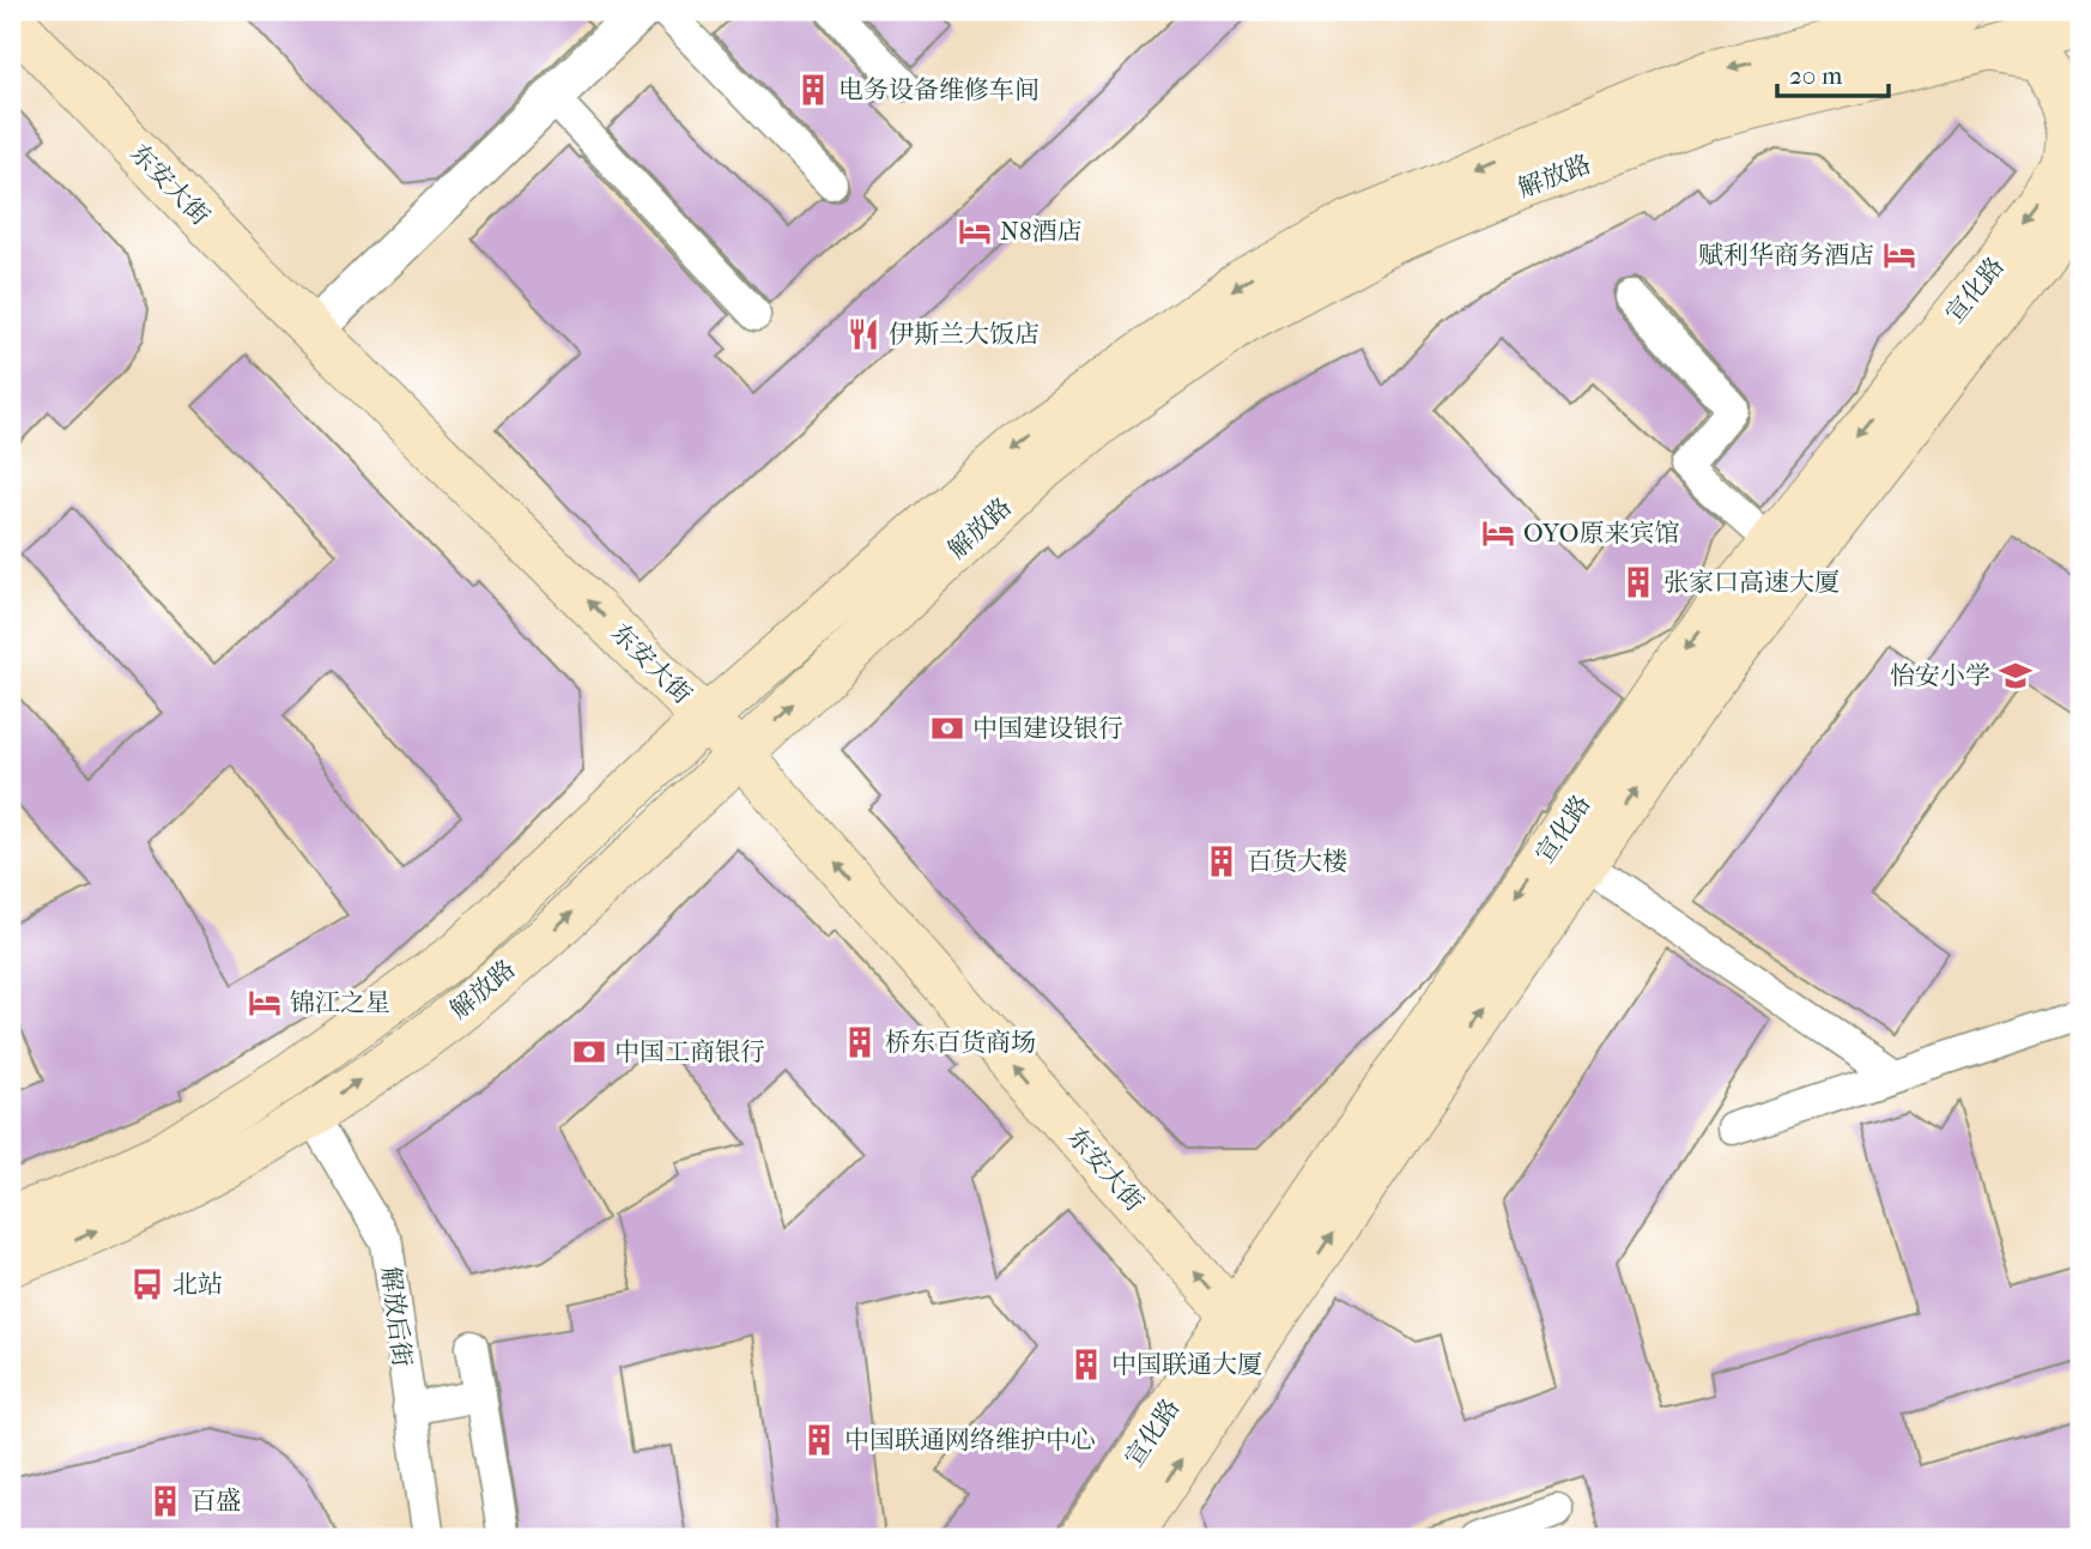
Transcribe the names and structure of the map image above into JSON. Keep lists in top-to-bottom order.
{
  "streets": {
    "main road": ["解放路", "东安大街", "宣化路"],
    "street": ["解放后街"]
  },
  "crossings": [
    ["解放路", "东安大街"],
    ["解放路", "解放后街"],
    ["东安大街", "宣化路"]
  ],
  "one_way": ["东安大街"],
  "places": {
    "building": [
      "电务设备维修车间",
      "张家口高速大厦",
      "百货大楼",
      "桥东百货商场",
      "中国联通大厦",
      "中国联通网络维护中心",
      "百盛"
    ],
    "hotel": [
      "N8酒店",
      "赋利华商务酒店",
      "OYO原来宾馆",
      "锦江之星"
    ],
    "restaurant": ["伊斯兰大饭店"],
    "school or university": ["怡安小学"],
    "bank": ["中国建设银行", "中国工商银行"],
    "bus stop": ["北站"]
  },
  "scale_bar": "20 m"
}
